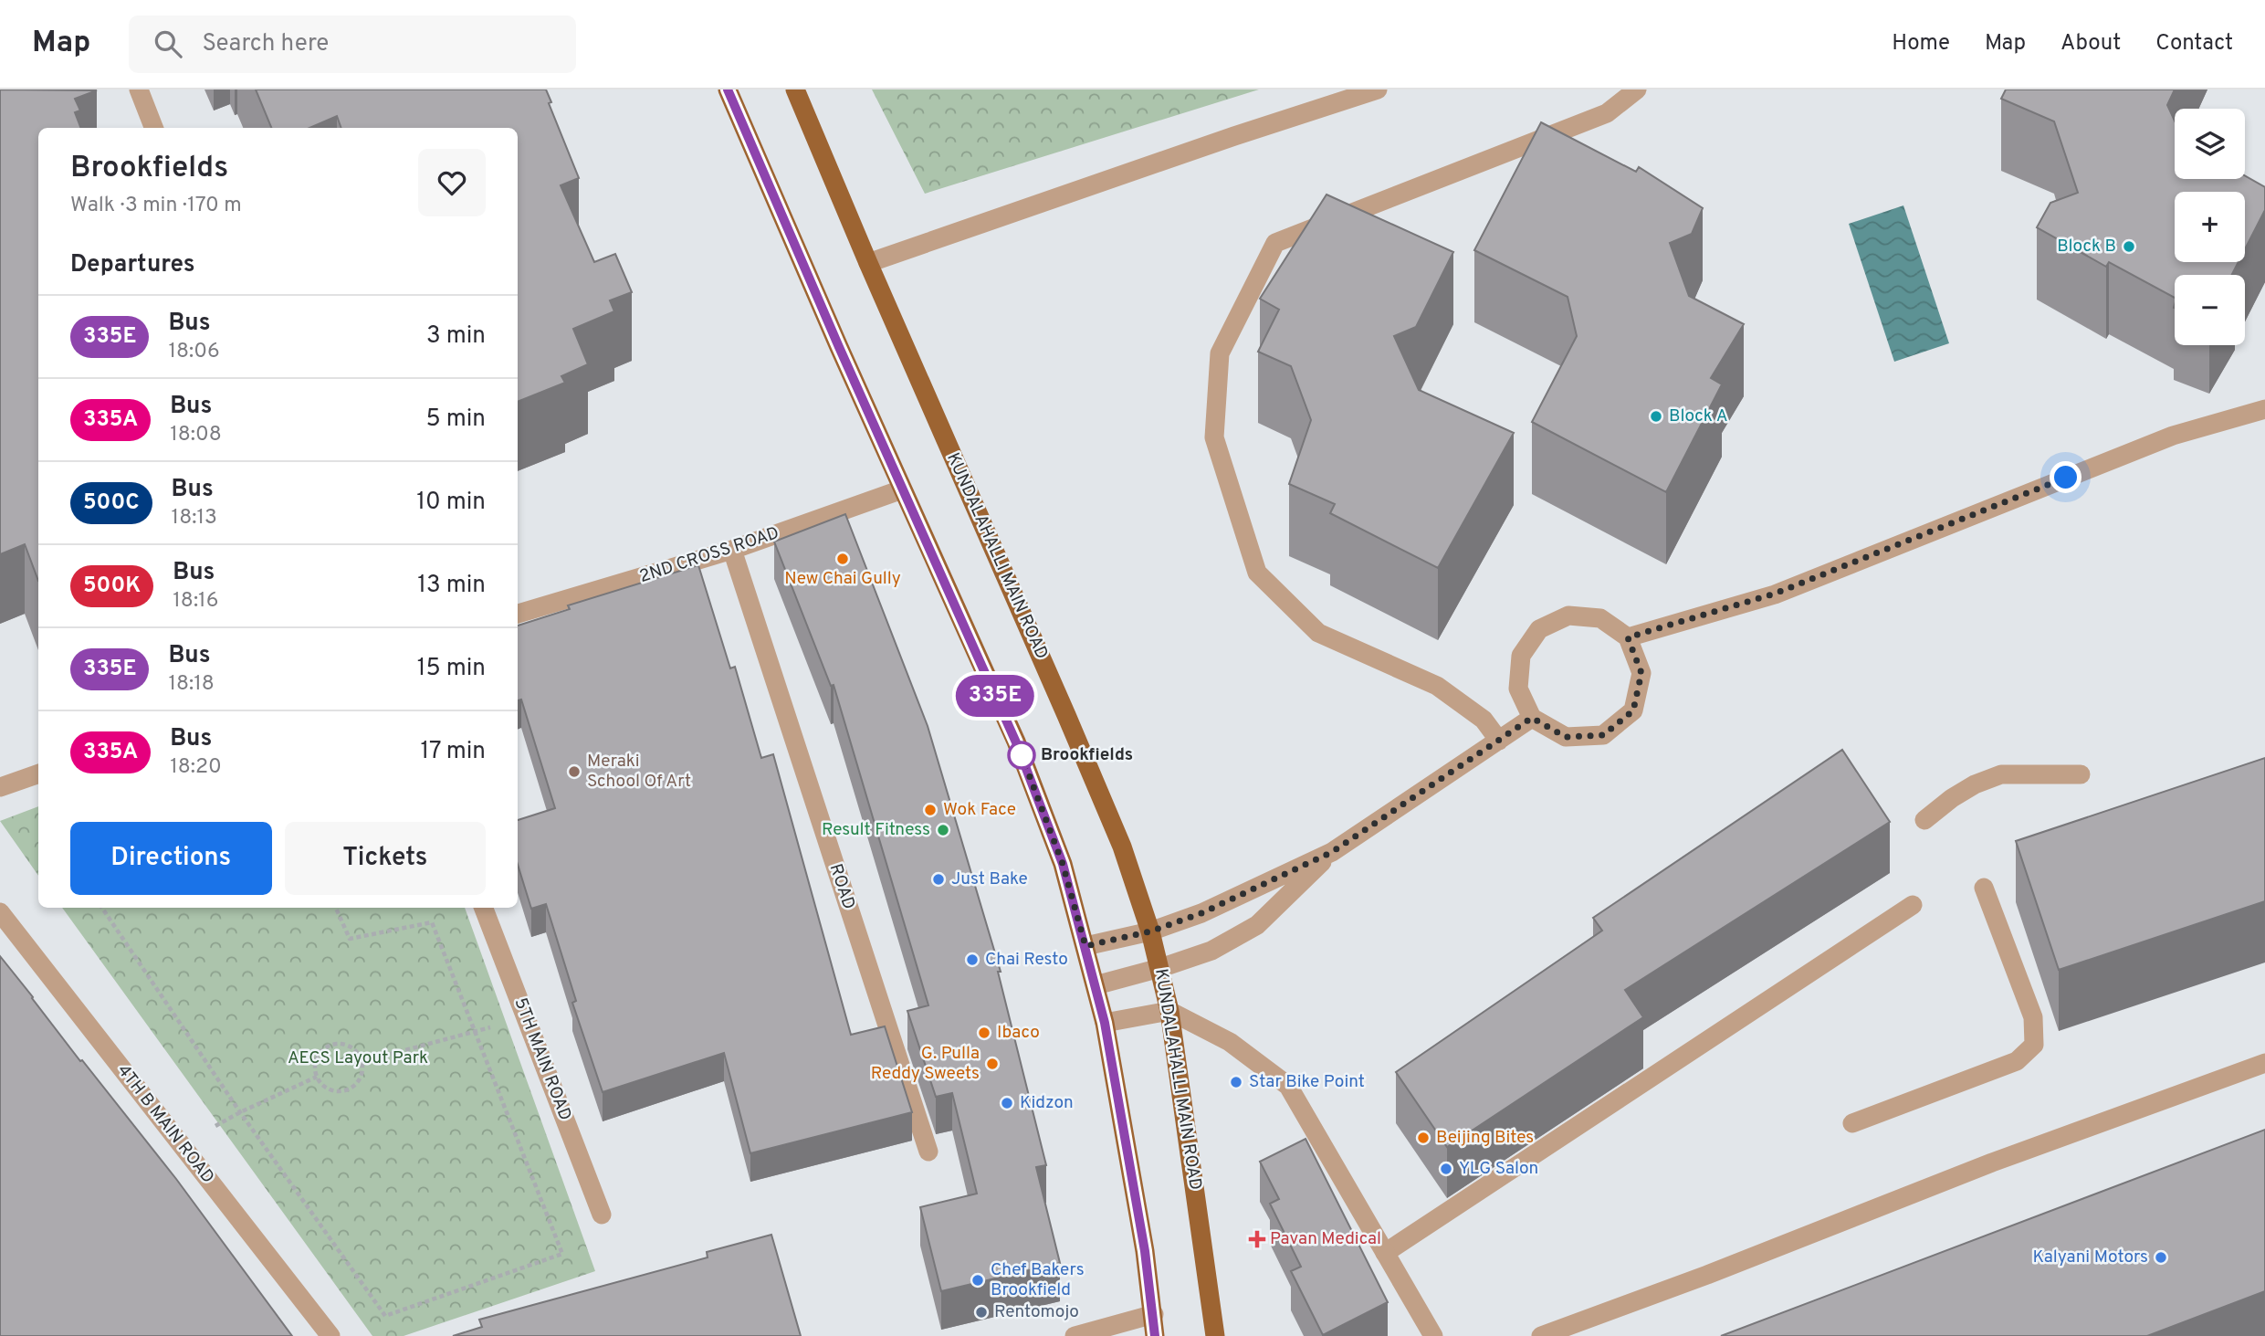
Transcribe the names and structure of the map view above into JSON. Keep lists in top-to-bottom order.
{
  "streets": {
    "main road": ["KUNDALAHALLI MAIN ROAD"],
    "street": [
      "2ND CROSS ROAD",
      "ROAD",
      "5TH MAIN ROAD",
      "4TH B MAIN ROAD"
    ]
  },
  "crossings": [
    ["2ND CROSS ROAD", "ROAD"]
  ],
  "parks": ["AECS Layout Park"],
  "places": {
    "other": [
      "Block B",
      "Block A",
      "New Chai Gully",
      "Brookfields",
      "Meraki School Of Art",
      "Wok Face",
      "Result Fitness",
      "Just Bake",
      "Chai Resto",
      "Ibaco",
      "G. Pulla Reddy Sweets",
      "Star Bike Point",
      "Kidzon",
      "Beijing Bites",
      "YLG Salon",
      "Kalyani Motors",
      "Chef Bakers Brookfield",
      "Rentomojo"
    ],
    "health": ["Pavan Medical"]
  },
  "lines": ["bus line 335E"],
  "page": {
    "header": "Map",
    "search": "Search here",
    "nav": [
      "Home",
      "Map",
      "About",
      "Contact"
    ],
    "on_map": "335E",
    "map_buttons": ["+", "−"],
    "heading": [
      ["Brookfields", "Walk · 3 min · 170 m"],
      "Departures"
    ],
    "list": [
      {
        "mark": "335E",
        "name": "Bus",
        "note": "18:06",
        "value": "3 min"
      },
      {
        "mark": "335A",
        "name": "Bus",
        "note": "18:08",
        "value": "5 min"
      },
      {
        "mark": "500C",
        "name": "Bus",
        "note": "18:13",
        "value": "10 min"
      },
      {
        "mark": "500K",
        "name": "Bus",
        "note": "18:16",
        "value": "13 min"
      },
      {
        "mark": "335E",
        "name": "Bus",
        "note": "18:18",
        "value": "15 min"
      },
      {
        "mark": "335A",
        "name": "Bus",
        "note": "18:20",
        "value": "17 min"
      }
    ],
    "buttons": ["Directions", "Tickets"]
  }
}
